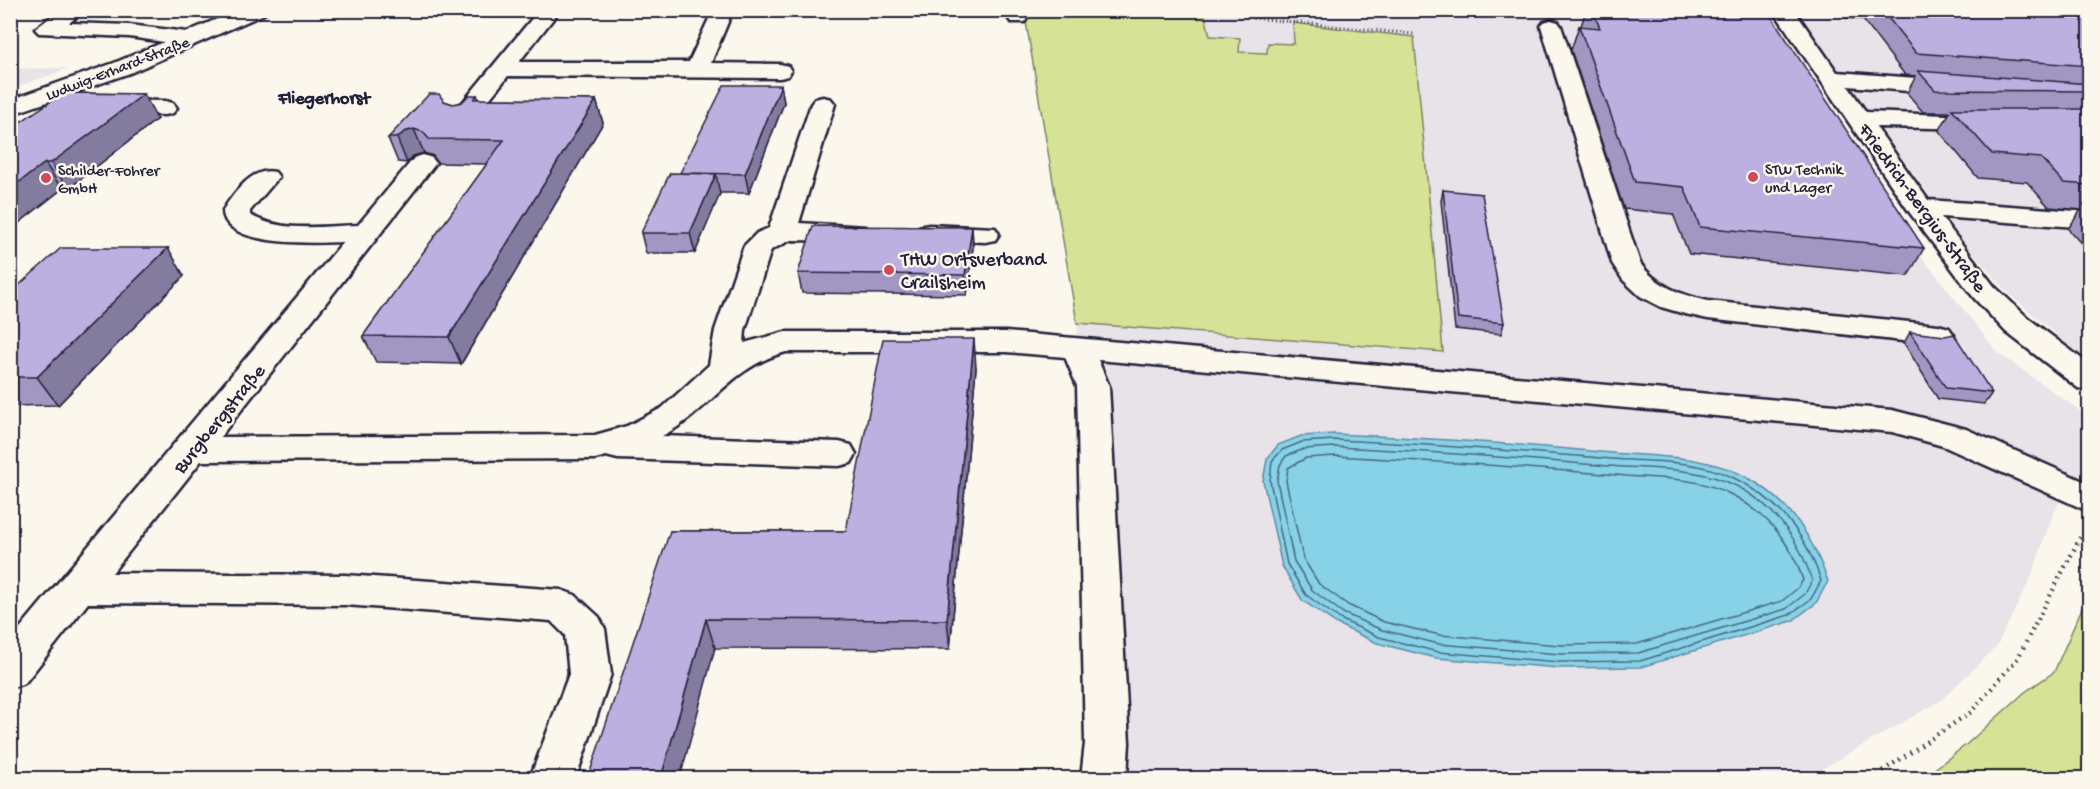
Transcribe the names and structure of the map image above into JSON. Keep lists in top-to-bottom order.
{
  "streets": {
    "street": ["Ludwig-Erhard-Straße", "Friedrich-Bergius-Straße", "Burgbergstraße"]
  },
  "districts": ["Fliegerhorst"],
  "places": ["STW Technik und Lager", "Schilder-Fohrer GmbH", "THW Ortsverband Crailsheim"]
}
